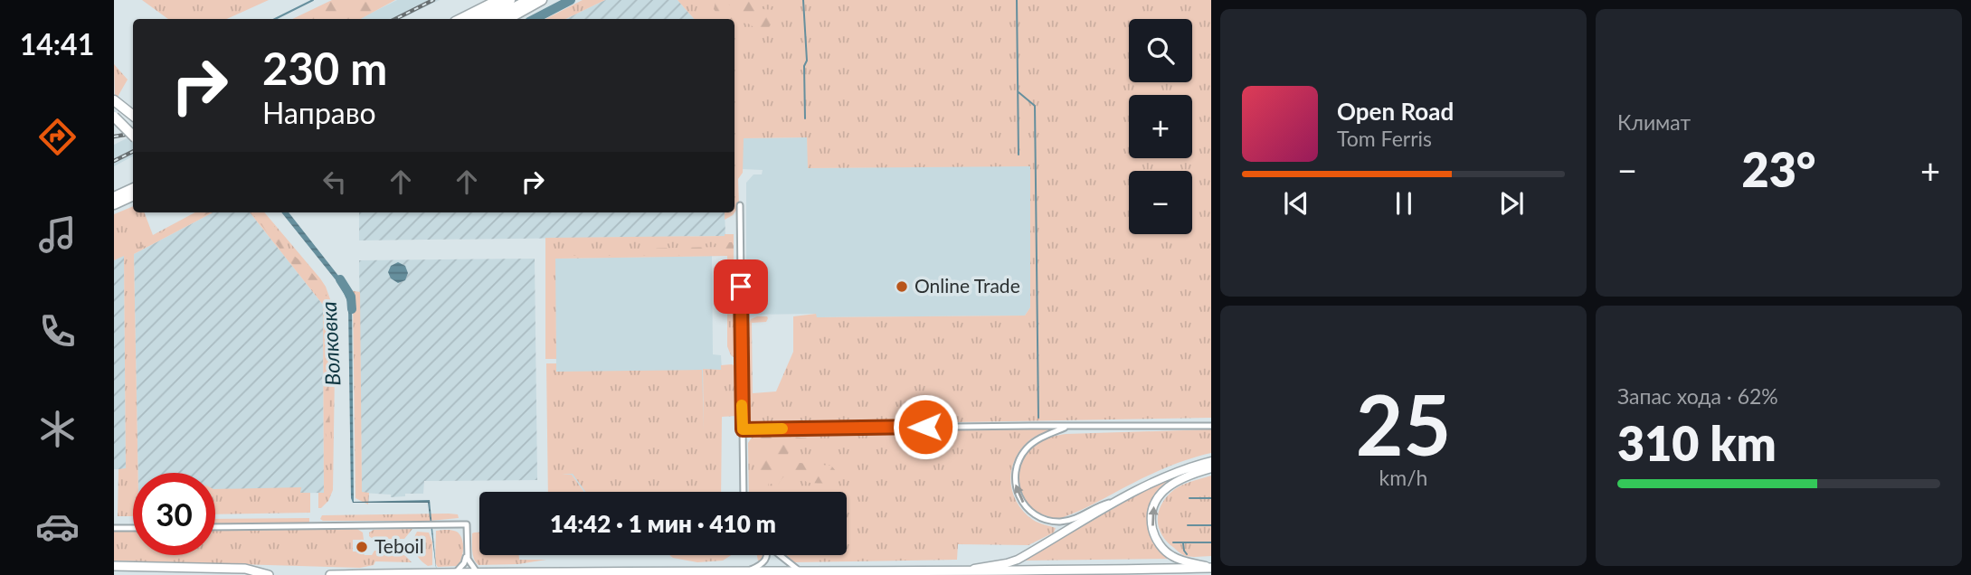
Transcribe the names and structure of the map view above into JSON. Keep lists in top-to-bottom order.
{
  "water": ["Волковка"],
  "places": ["Online Trade", "Teboil"],
  "page": {
    "tabs": "14:41",
    "tile": [
      "Климат",
      ["25", "km/h"],
      ["Запас хода · 62%", "310 km"]
    ],
    "map_buttons": ["+", "−"],
    "turn": ["230 m", "Направо"],
    "song": ["Open Road", "Tom Ferris"],
    "heat": ["−", "23°", "+"],
    "limit": "30",
    "trip": "14:42 · 1 мин · 410 m"
  }
}
